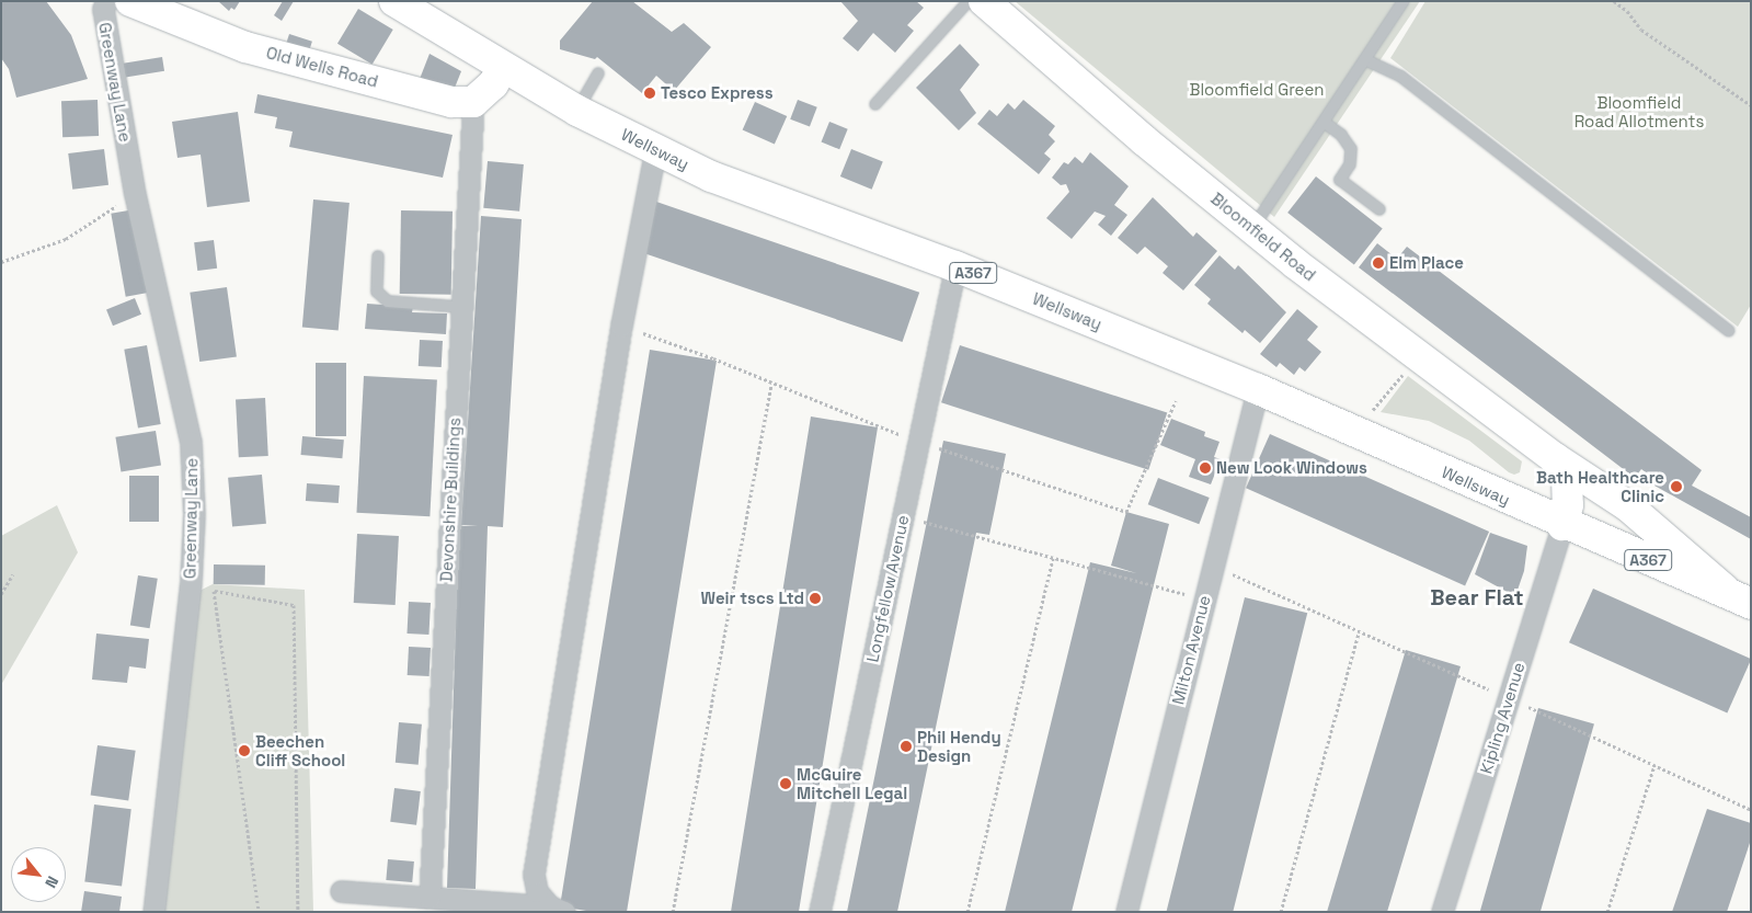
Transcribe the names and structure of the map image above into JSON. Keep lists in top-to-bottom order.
{
  "streets": {
    "main road": [
      "Old Wells Road",
      "Wellsway",
      "Bloomfield Road",
      "A367"
    ],
    "street": [
      "Greenway Lane",
      "Devonshire Buildings",
      "Longfellow Avenue",
      "Milton Avenue",
      "Kipling Avenue"
    ]
  },
  "crossings": [
    ["Old Wells Road", "Devonshire Buildings"],
    ["Wellsway", "Bloomfield Road"],
    ["Wellsway", "Longfellow Avenue"],
    ["Wellsway", "Milton Avenue"],
    ["Wellsway", "Kipling Avenue"],
    ["Bloomfield Road", "Kipling Avenue"]
  ],
  "districts": ["Bear Flat"],
  "parks": ["Bloomfield Green", "Bloomfield Road Allotments"],
  "places": [
    "Tesco Express",
    "Elm Place",
    "New Look Windows",
    "Bath Healthcare Clinic",
    "Weir tscs Ltd",
    "Phil Hendy Design",
    "Beechen Cliff School",
    "McGuire Mitchell Legal"
  ],
  "north": "bottom right"
}
